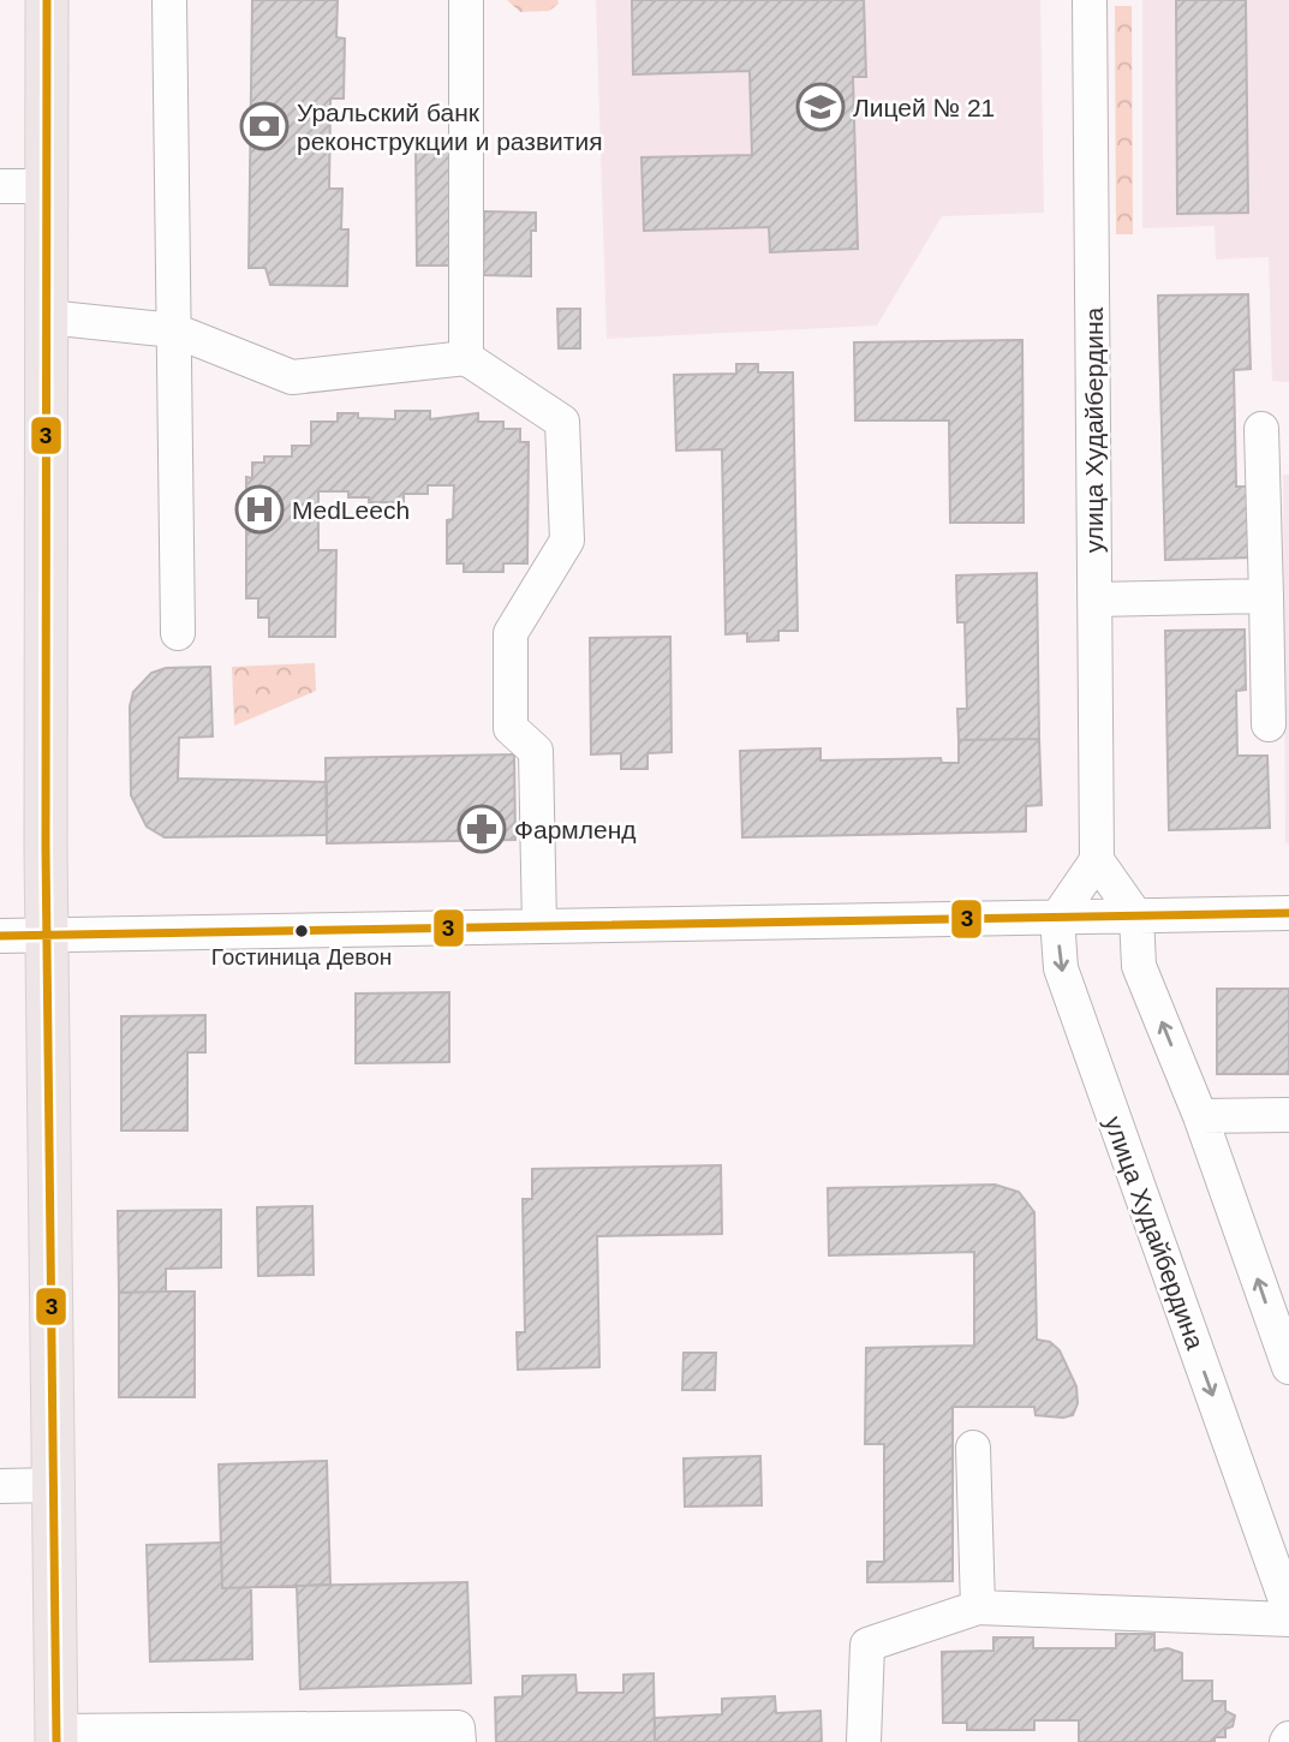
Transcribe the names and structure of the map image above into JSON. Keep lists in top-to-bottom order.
{
  "streets": {
    "street": ["улица Худайбердина"]
  },
  "places": {
    "school or university": ["Лицей № 21"],
    "bank": ["Уральский банк реконструкции и развития"],
    "hospital": ["MedLeech"],
    "pharmacy": ["Фармленд"],
    "other": ["Гостиница Девон"]
  },
  "lines": ["transit line 3"]
}
